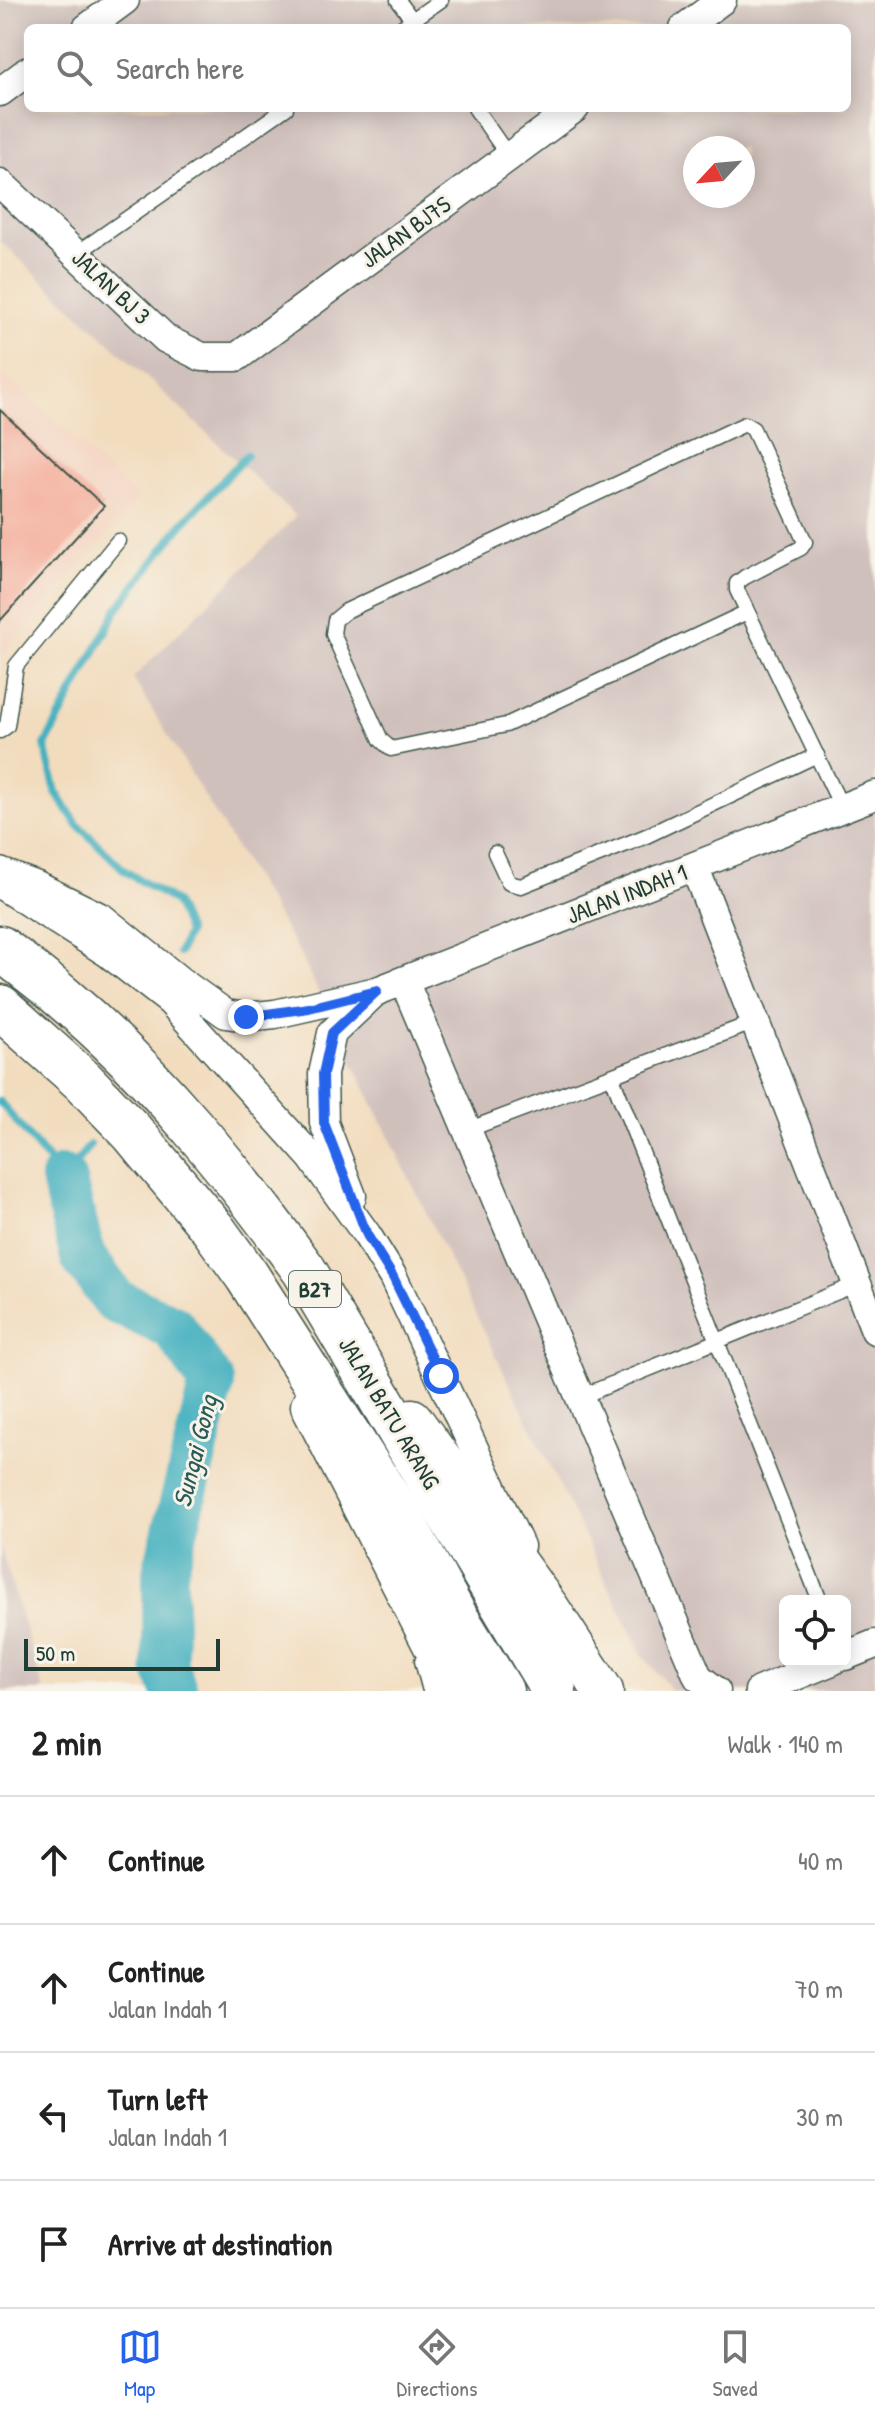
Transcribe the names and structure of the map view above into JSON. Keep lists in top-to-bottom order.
{
  "streets": {
    "main road": ["B27", "JALAN BATU ARANG"],
    "street": ["JALAN BJ7S", "JALAN BJ 3", "JALAN INDAH 1"]
  },
  "crossings": [
    ["JALAN BJ7S", "JALAN BJ 3"]
  ],
  "water": ["Sungai Gong"],
  "scale_bar": "50 m",
  "north": "bottom left",
  "page": {
    "search": "Search here",
    "scale": "50 m",
    "heading": ["2 min", "Walk · 140 m"],
    "list": [
      ["Continue", "40 m"],
      ["Continue", "Jalan Indah 1", "70 m"],
      ["Turn left", "Jalan Indah 1", "30 m"],
      "Arrive at destination"
    ],
    "nav": ["Map", "Directions", "Saved"]
  }
}
